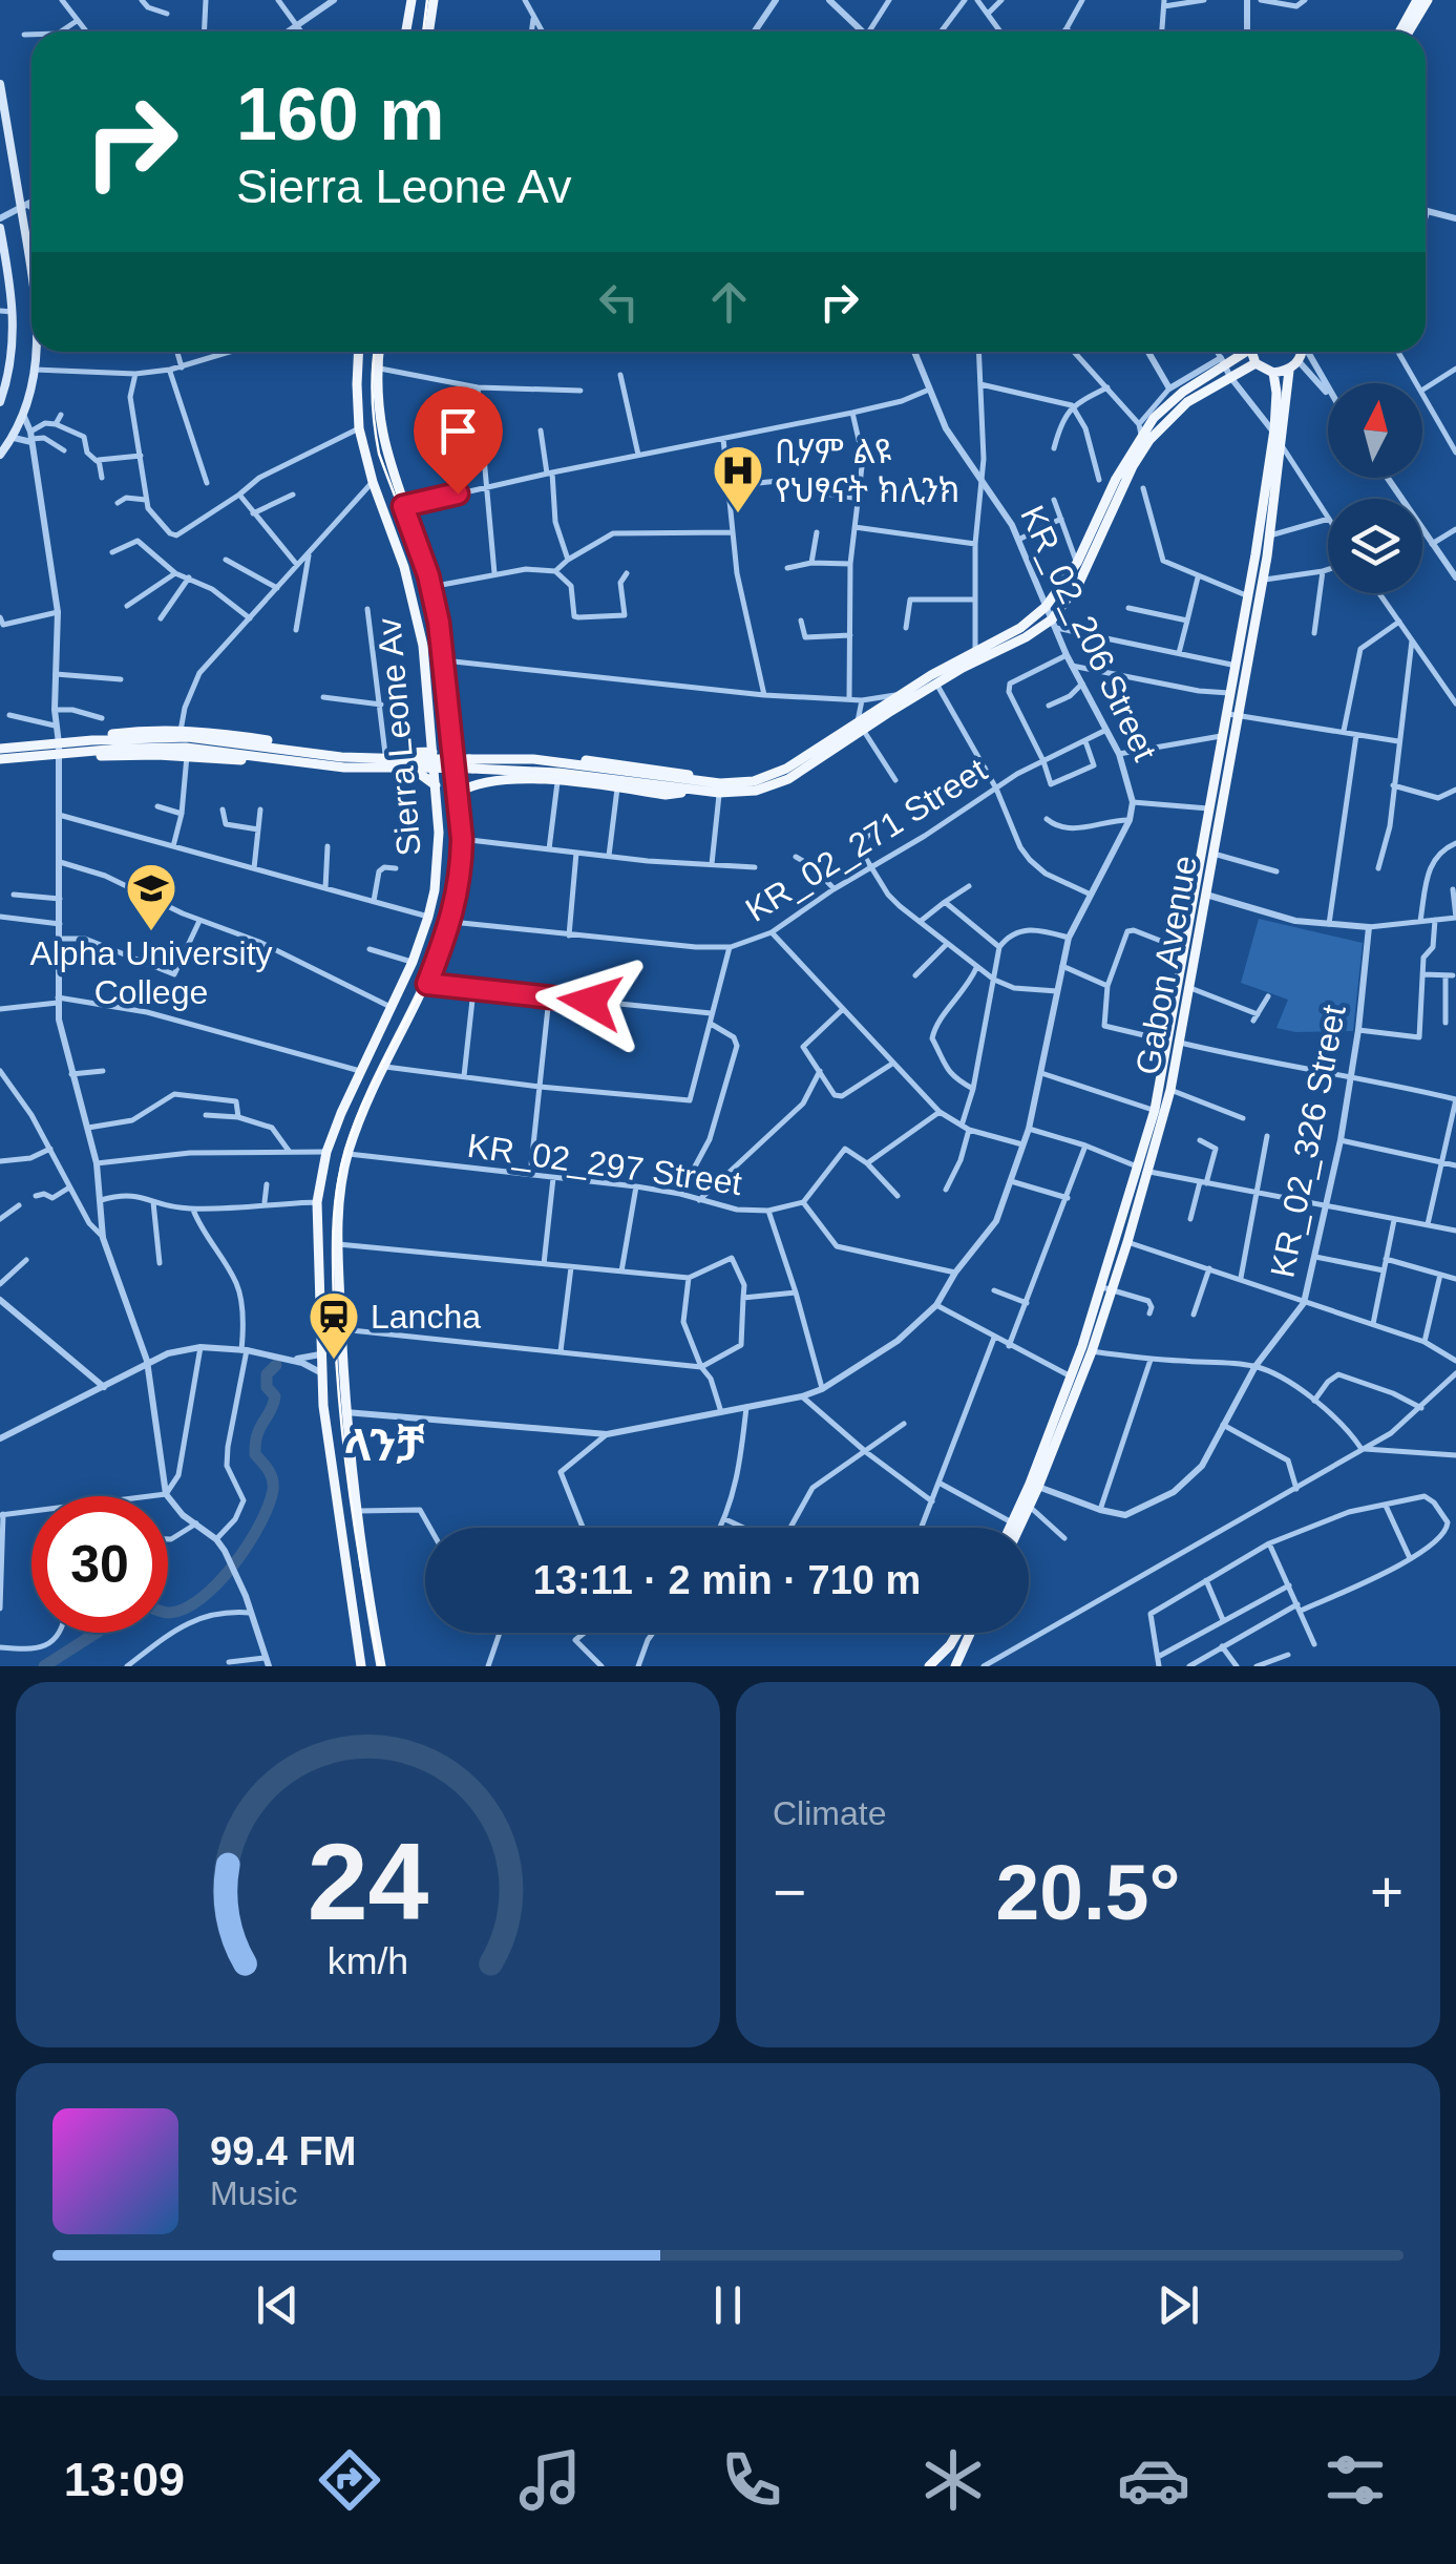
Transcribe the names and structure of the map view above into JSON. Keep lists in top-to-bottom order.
{
  "streets": {
    "main road": ["Sierra Leone Av", "Gabon Avenue"],
    "street": [
      "KR_02_206 Street",
      "KR_02_271 Street",
      "KR_02_326 Street",
      "KR_02_297 Street"
    ]
  },
  "crossings": [
    ["KR_02_206 Street", "Sierra Leone Av"],
    ["KR_02_206 Street", "KR_02_271 Street"],
    ["Sierra Leone Av", "KR_02_271 Street"],
    ["Sierra Leone Av", "KR_02_297 Street"],
    ["Gabon Avenue", "KR_02_326 Street"]
  ],
  "districts": ["ላንቻ"],
  "places": {
    "hospital": ["ቢሃም ልዩ የህፃናት ክሊንክ"],
    "school or university": ["Alpha University College"],
    "station": ["Lancha"]
  },
  "north": "top",
  "page": {
    "turn": ["160 m", "Sierra Leone Av"],
    "limit": "30",
    "trip": "13:11 · 2 min · 710 m",
    "tile": "Climate",
    "heat": ["−", "20.5°", "+"],
    "song": ["99.4 FM", "Music"],
    "tabs": "13:09",
    "gauge": ["24", "km/h"]
  }
}
